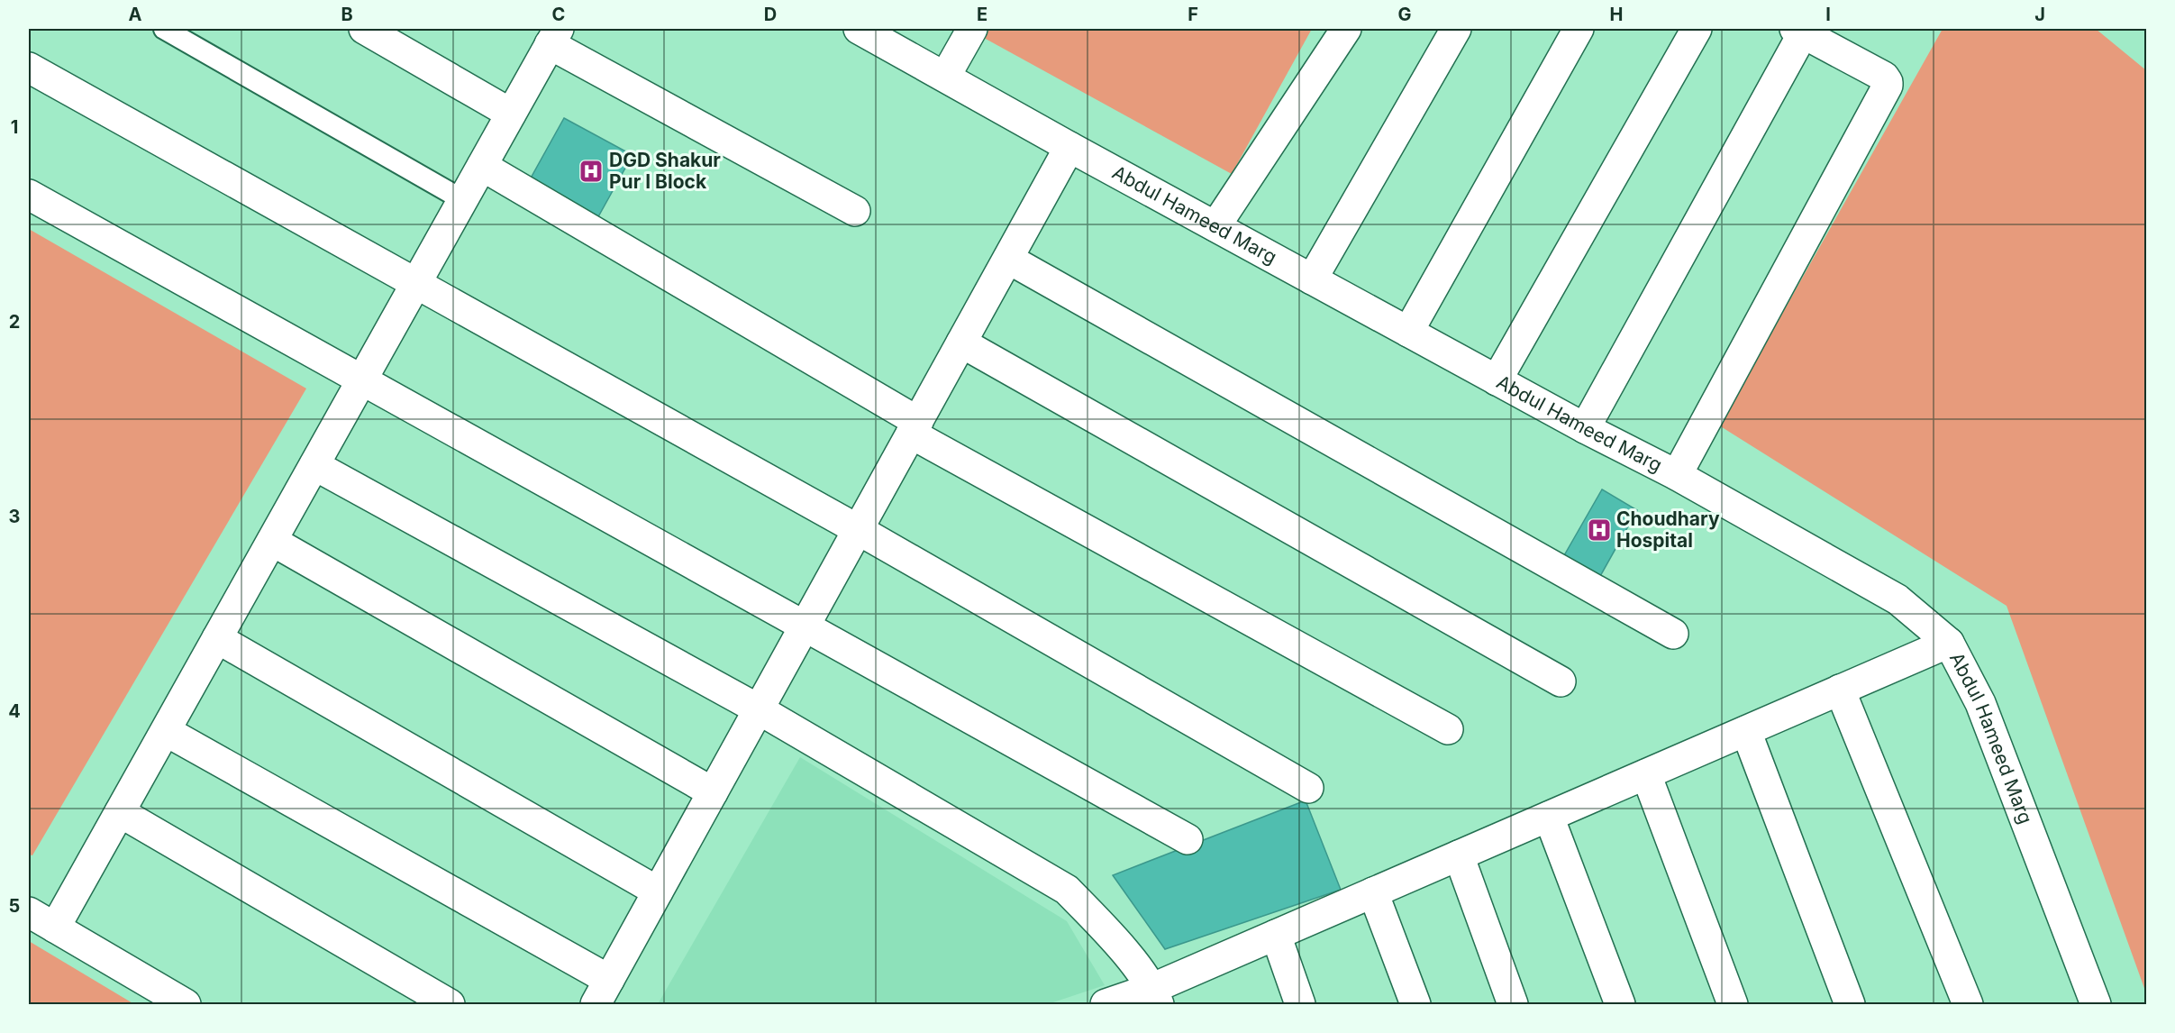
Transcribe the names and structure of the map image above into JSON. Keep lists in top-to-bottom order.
{
  "streets": {
    "street": ["Abdul Hameed Marg"]
  },
  "places": {
    "hospital": ["DGD Shakur Pur I Block", "Choudhary Hospital"]
  },
  "grid": {
    "columns": [
      "A",
      "B",
      "C",
      "D",
      "E",
      "F",
      "G",
      "H",
      "I",
      "J"
    ],
    "rows": [
      "1",
      "2",
      "3",
      "4",
      "5"
    ]
  }
}
